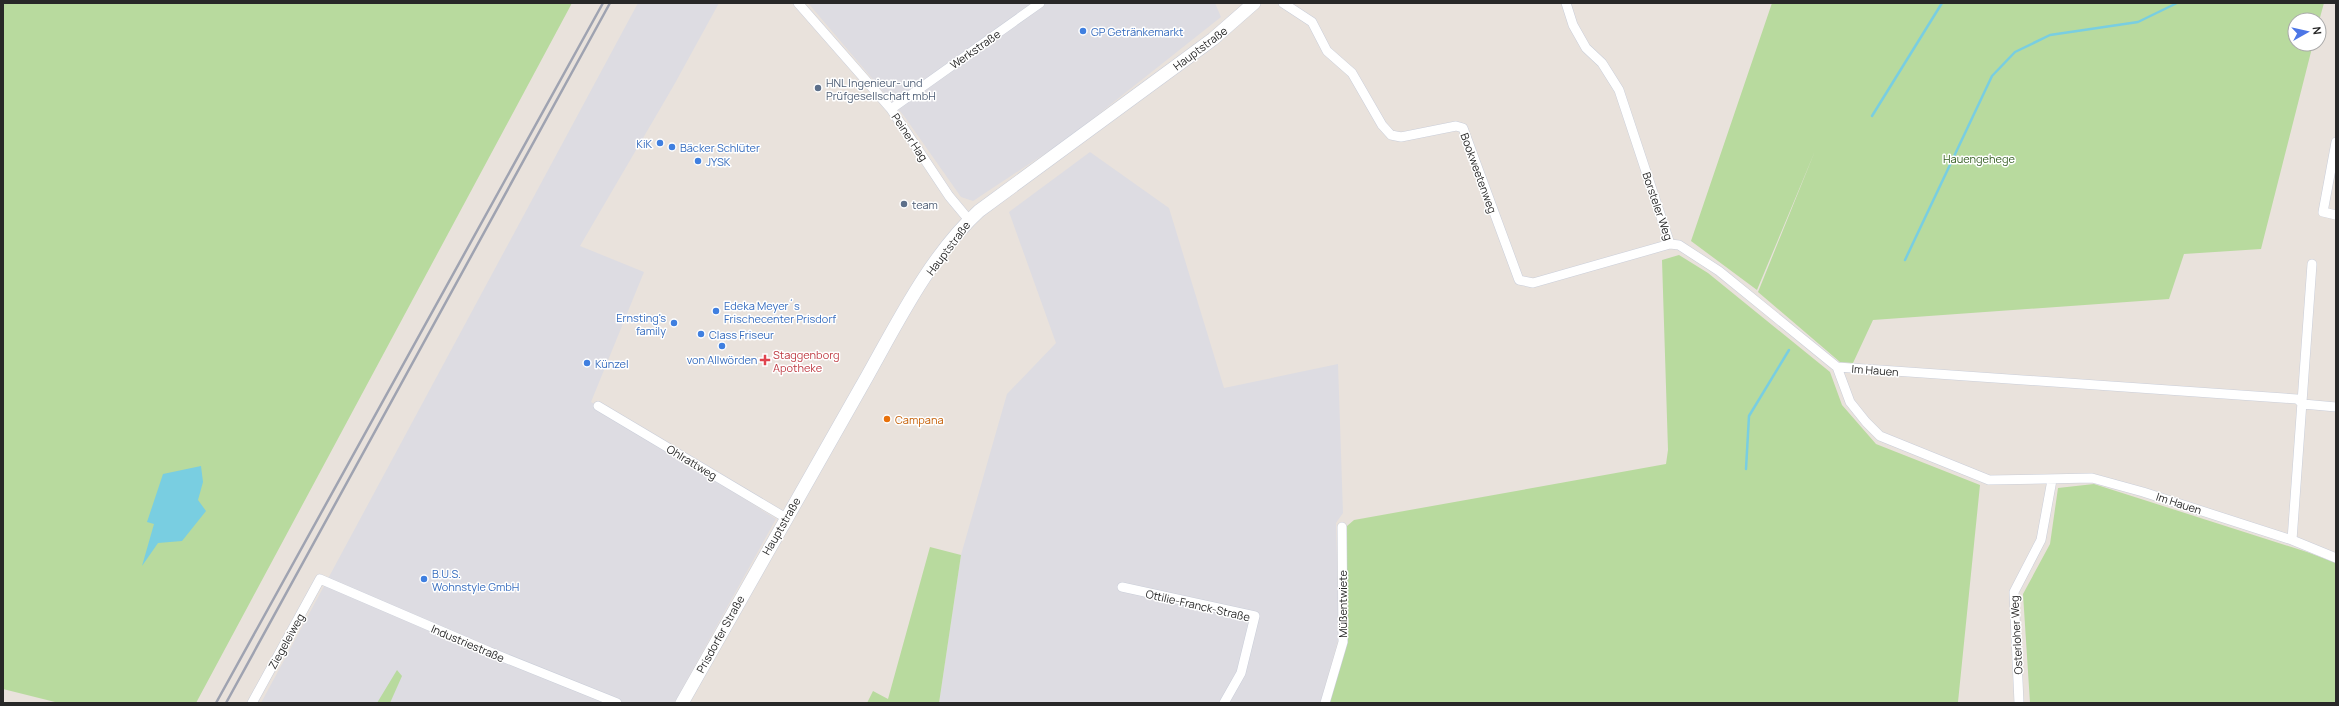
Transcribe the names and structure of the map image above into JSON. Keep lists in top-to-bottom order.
{
  "streets": {
    "main road": ["Hauptstraße", "Prisdorfer Straße"],
    "street": [
      "Werkstraße",
      "Peiner Hag",
      "Bookweetenweg",
      "Borsteler Weg",
      "Im Hauen",
      "Ohlrattweg",
      "Müßentwiete",
      "Ottilie-Franck-Straße",
      "Osterloher Weg",
      "Ziegeleiweg",
      "Industriestraße"
    ]
  },
  "crossings": [
    ["Hauptstraße", "Peiner Hag"],
    ["Hauptstraße", "Ohlrattweg"],
    ["Hauptstraße", "Prisdorfer Straße"],
    ["Werkstraße", "Peiner Hag"],
    ["Bookweetenweg", "Borsteler Weg"],
    ["Borsteler Weg", "Im Hauen"],
    ["Im Hauen", "Osterloher Weg"],
    ["Ziegeleiweg", "Industriestraße"]
  ],
  "parks": ["Hauengehege"],
  "places": {
    "other": [
      "GP Getränkemarkt",
      "HNL Ingenieur- und Prüfgesellschaft mbH",
      "KiK",
      "Bäcker Schlüter",
      "JYSK",
      "team",
      "Edeka Meyer´s Frischecenter Prisdorf",
      "Ernsting's family",
      "Class Friseur",
      "von Allwörden",
      "Künzel",
      "Campana",
      "B.U.S. Wohnstyle GmbH"
    ],
    "health": ["Staggenborg Apotheke"]
  },
  "north": "right"
}
